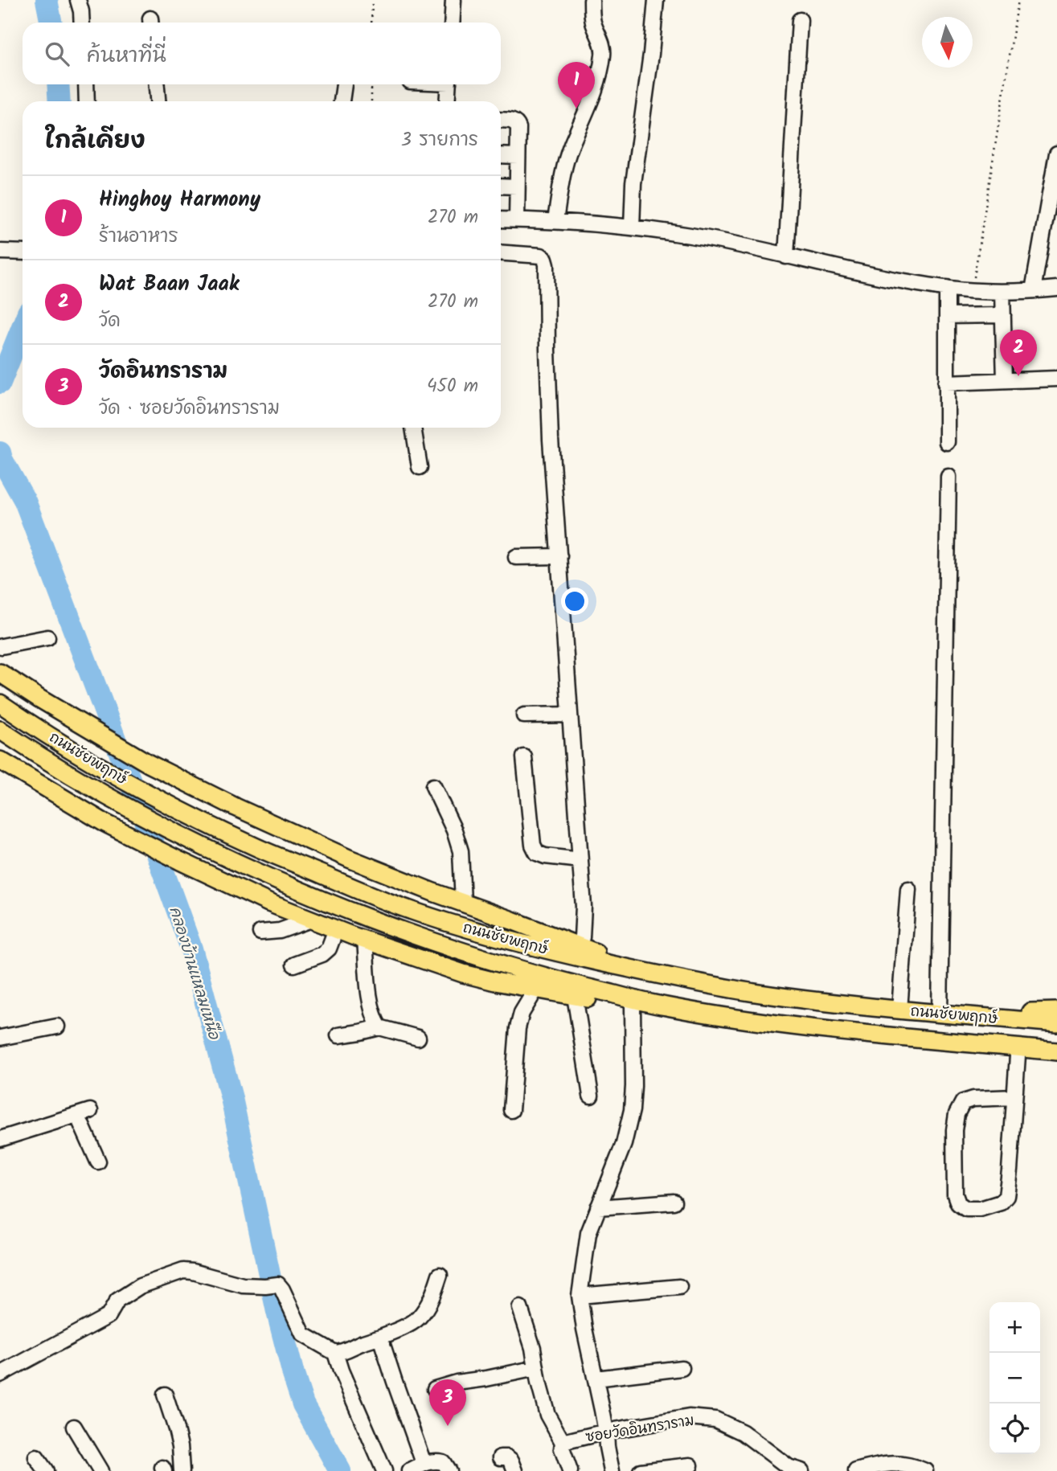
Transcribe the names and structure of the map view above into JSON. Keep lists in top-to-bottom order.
{
  "streets": {
    "main road": ["ถนนชัยพฤกษ์"],
    "street": ["ซอยวัดอินทราราม"]
  },
  "water": ["คลองบ้านแหลมเหนือ"],
  "north": "bottom",
  "page": {
    "search": "ค้นหาที่นี่",
    "pins": ["1", "2", "3"],
    "heading": ["ใกล้เคียง", "3 รายการ"],
    "list": [
      {
        "mark": "1",
        "name": "Hinghoy Harmony",
        "note": "ร้านอาหาร",
        "value": "270 m"
      },
      {
        "mark": "2",
        "name": "Wat Baan Jaak",
        "note": "วัด",
        "value": "270 m"
      },
      {
        "mark": "3",
        "name": "วัดอินทราราม",
        "note": "วัด · ซอยวัดอินทราราม",
        "value": "450 m"
      }
    ],
    "map_buttons": ["+", "−"]
  }
}
